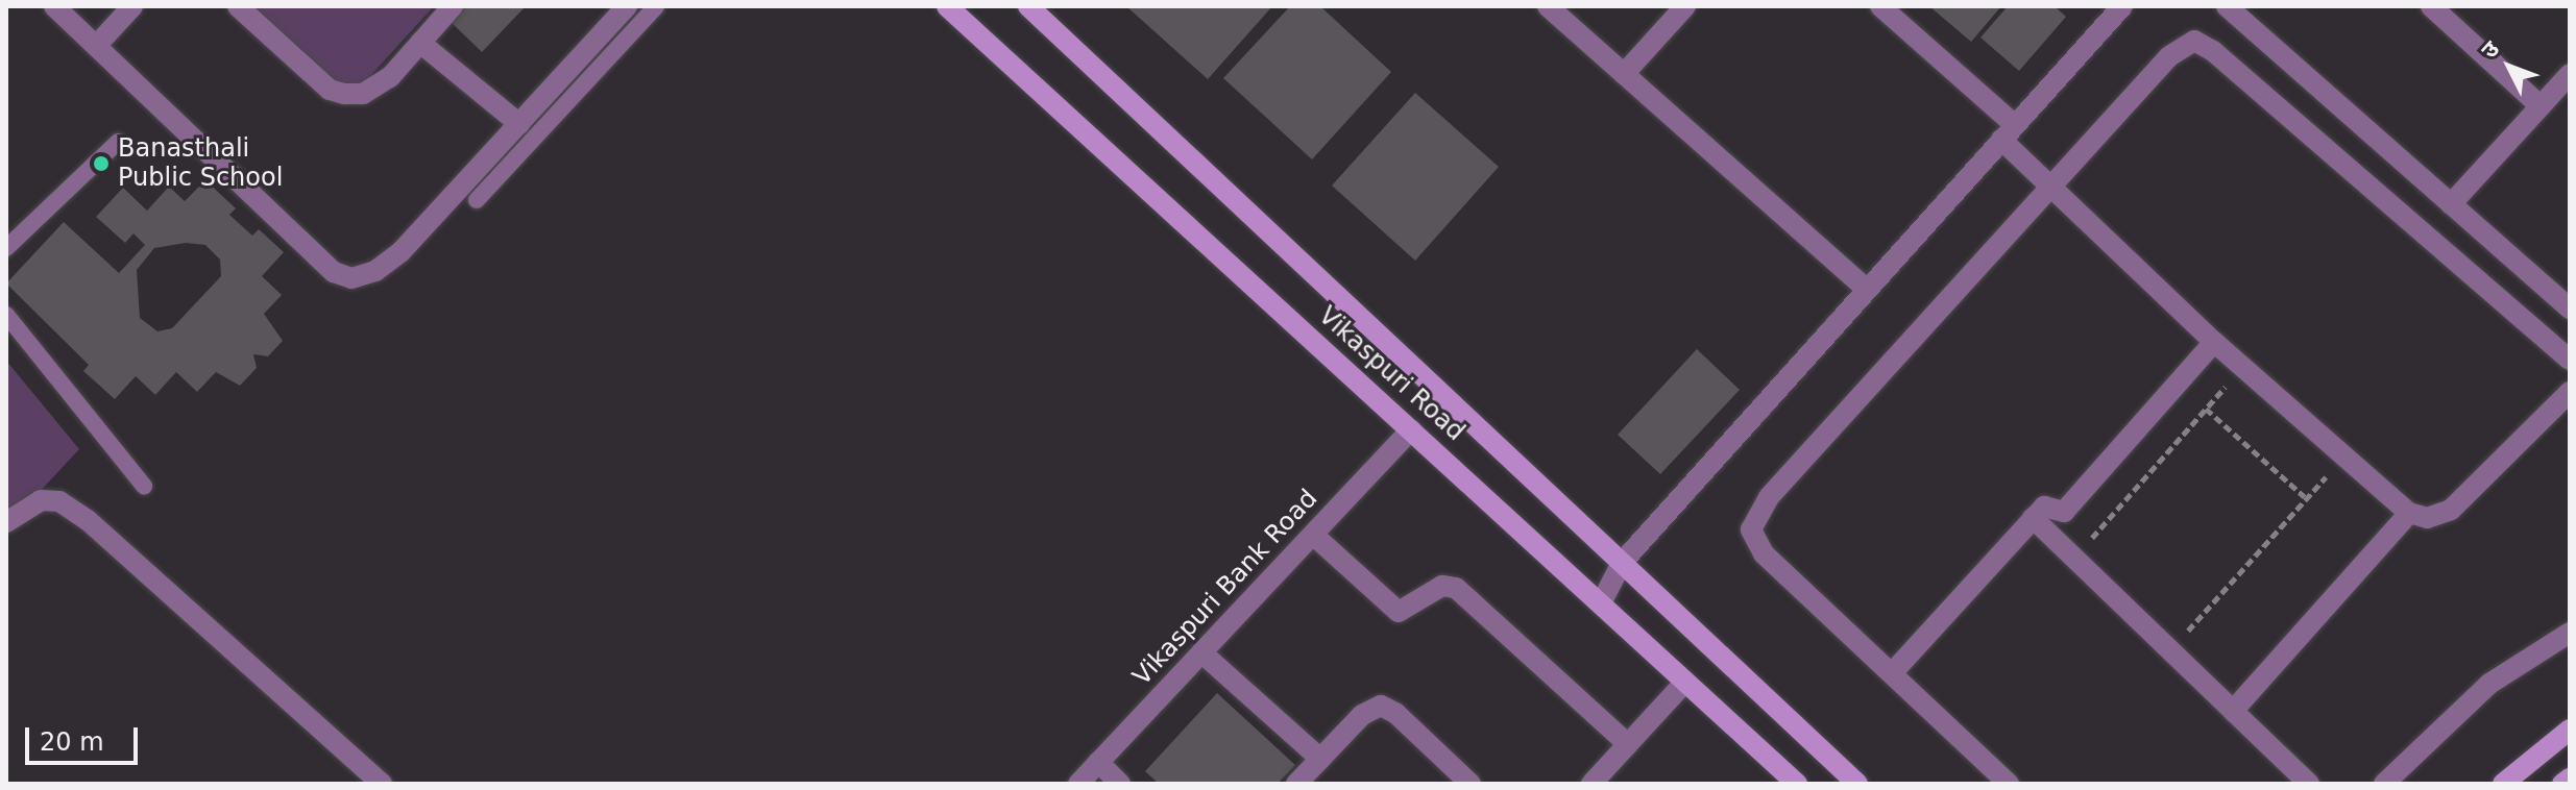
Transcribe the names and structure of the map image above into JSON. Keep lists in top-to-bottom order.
{
  "streets": {
    "street": ["Vikaspuri Road", "Vikaspuri Bank Road"]
  },
  "crossings": [
    ["Vikaspuri Road", "Vikaspuri Bank Road"]
  ],
  "places": ["Banasthali Public School"],
  "scale_bar": "20 m",
  "north": "top left"
}
